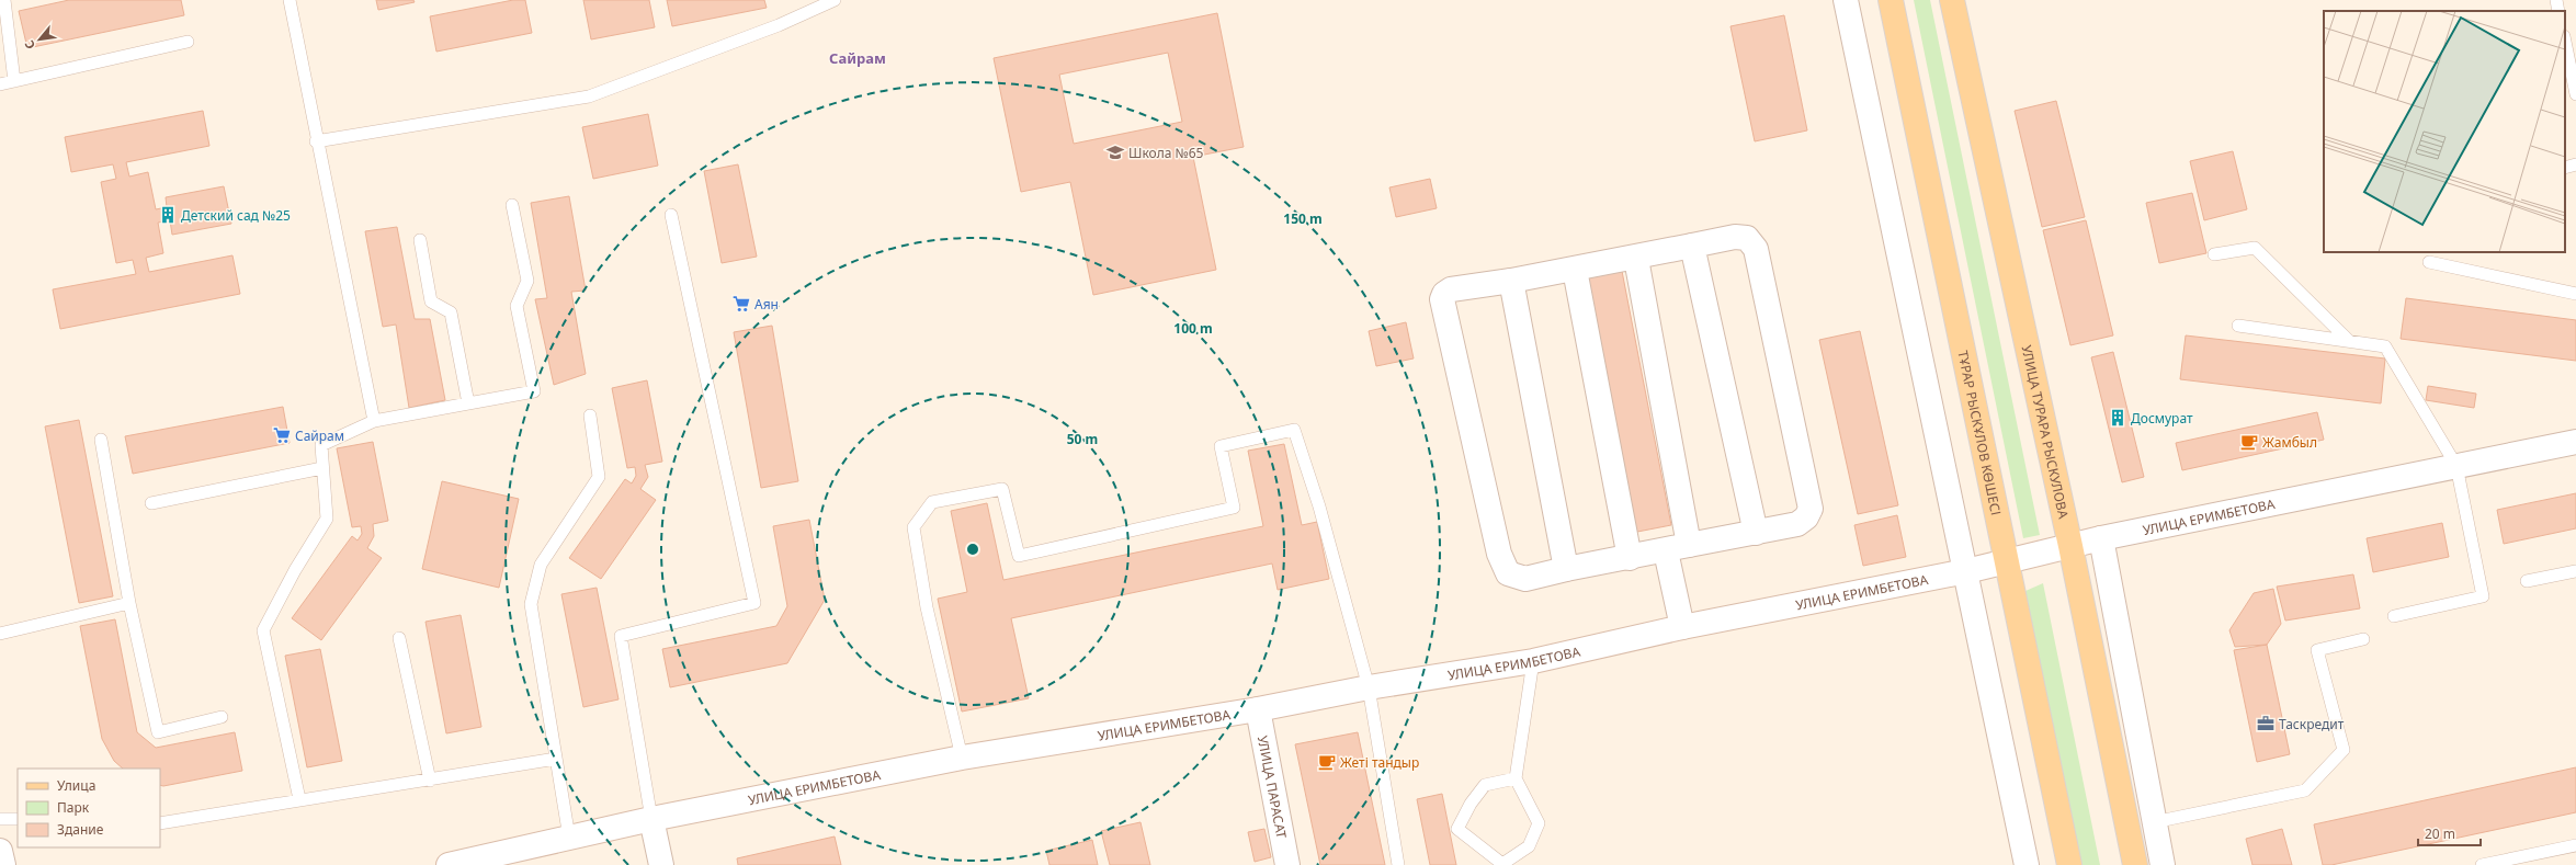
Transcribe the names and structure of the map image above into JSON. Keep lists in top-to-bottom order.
{
  "streets": {
    "main road": ["УЛИЦА ТУРАРА РЫСКУЛОВА", "ТҰРАР РЫСКҰЛОВ КӨШЕСІ"],
    "street": ["УЛИЦА ЕРИМБЕТОВА", "УЛИЦА ПАРАСАТ"]
  },
  "crossings": [
    ["УЛИЦА ТУРАРА РЫСКУЛОВА", "УЛИЦА ЕРИМБЕТОВА"],
    ["ТҰРАР РЫСКҰЛОВ КӨШЕСІ", "УЛИЦА ЕРИМБЕТОВА"],
    ["УЛИЦА ЕРИМБЕТОВА", "УЛИЦА ПАРАСАТ"]
  ],
  "districts": ["Сайрам"],
  "places": {
    "school or university": ["Школа №65"],
    "building": ["Детский сад №25", "Досмурат"],
    "supermarket": ["Аян", "Сайрам"],
    "cafe": ["Жамбыл", "Жеті тандыр"],
    "office": ["Таскредит"]
  },
  "legend": ["Улица", "Парк", "Здание"],
  "scale_bar": "20 m",
  "north": "bottom left",
  "rings": ["150 m", "100 m", "50 m"]
}
